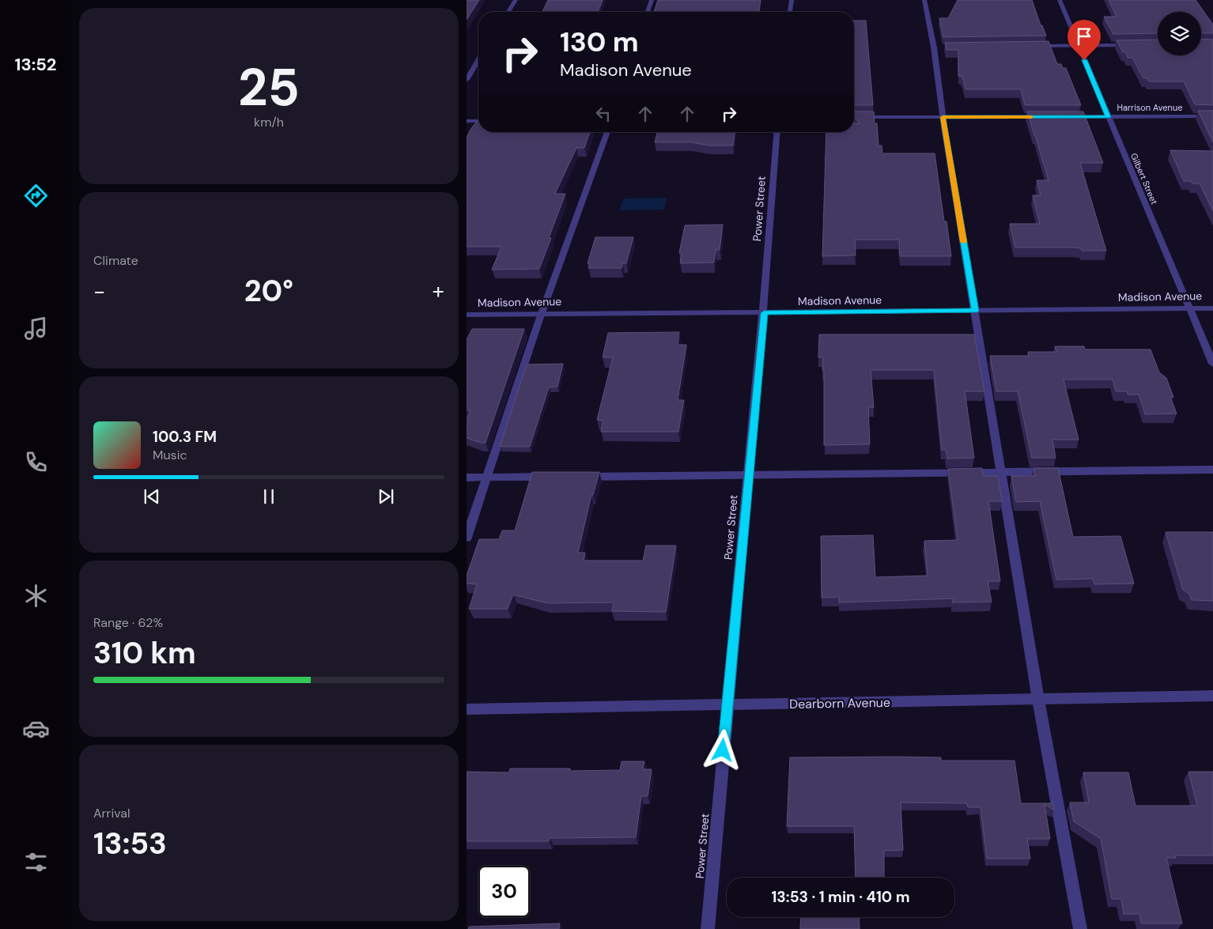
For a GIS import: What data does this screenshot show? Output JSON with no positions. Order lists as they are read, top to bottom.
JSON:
{
  "streets": {
    "street": [
      "Harrison Avenue",
      "Gilbert Street",
      "Power Street",
      "Madison Avenue",
      "Dearborn Avenue"
    ]
  },
  "crossings": [
    ["Harrison Avenue", "Gilbert Street"],
    ["Gilbert Street", "Madison Avenue"],
    ["Power Street", "Madison Avenue"],
    ["Power Street", "Dearborn Avenue"]
  ],
  "page": {
    "tabs": "13:52",
    "tile": [
      ["25", "km/h"],
      "Climate",
      ["Range · 62%", "310 km"],
      ["Arrival", "13:53"]
    ],
    "turn": ["130 m", "Madison Avenue"],
    "heat": ["−", "20°", "+"],
    "song": ["100.3 FM", "Music"],
    "limit": "30",
    "trip": "13:53 · 1 min · 410 m"
  }
}
